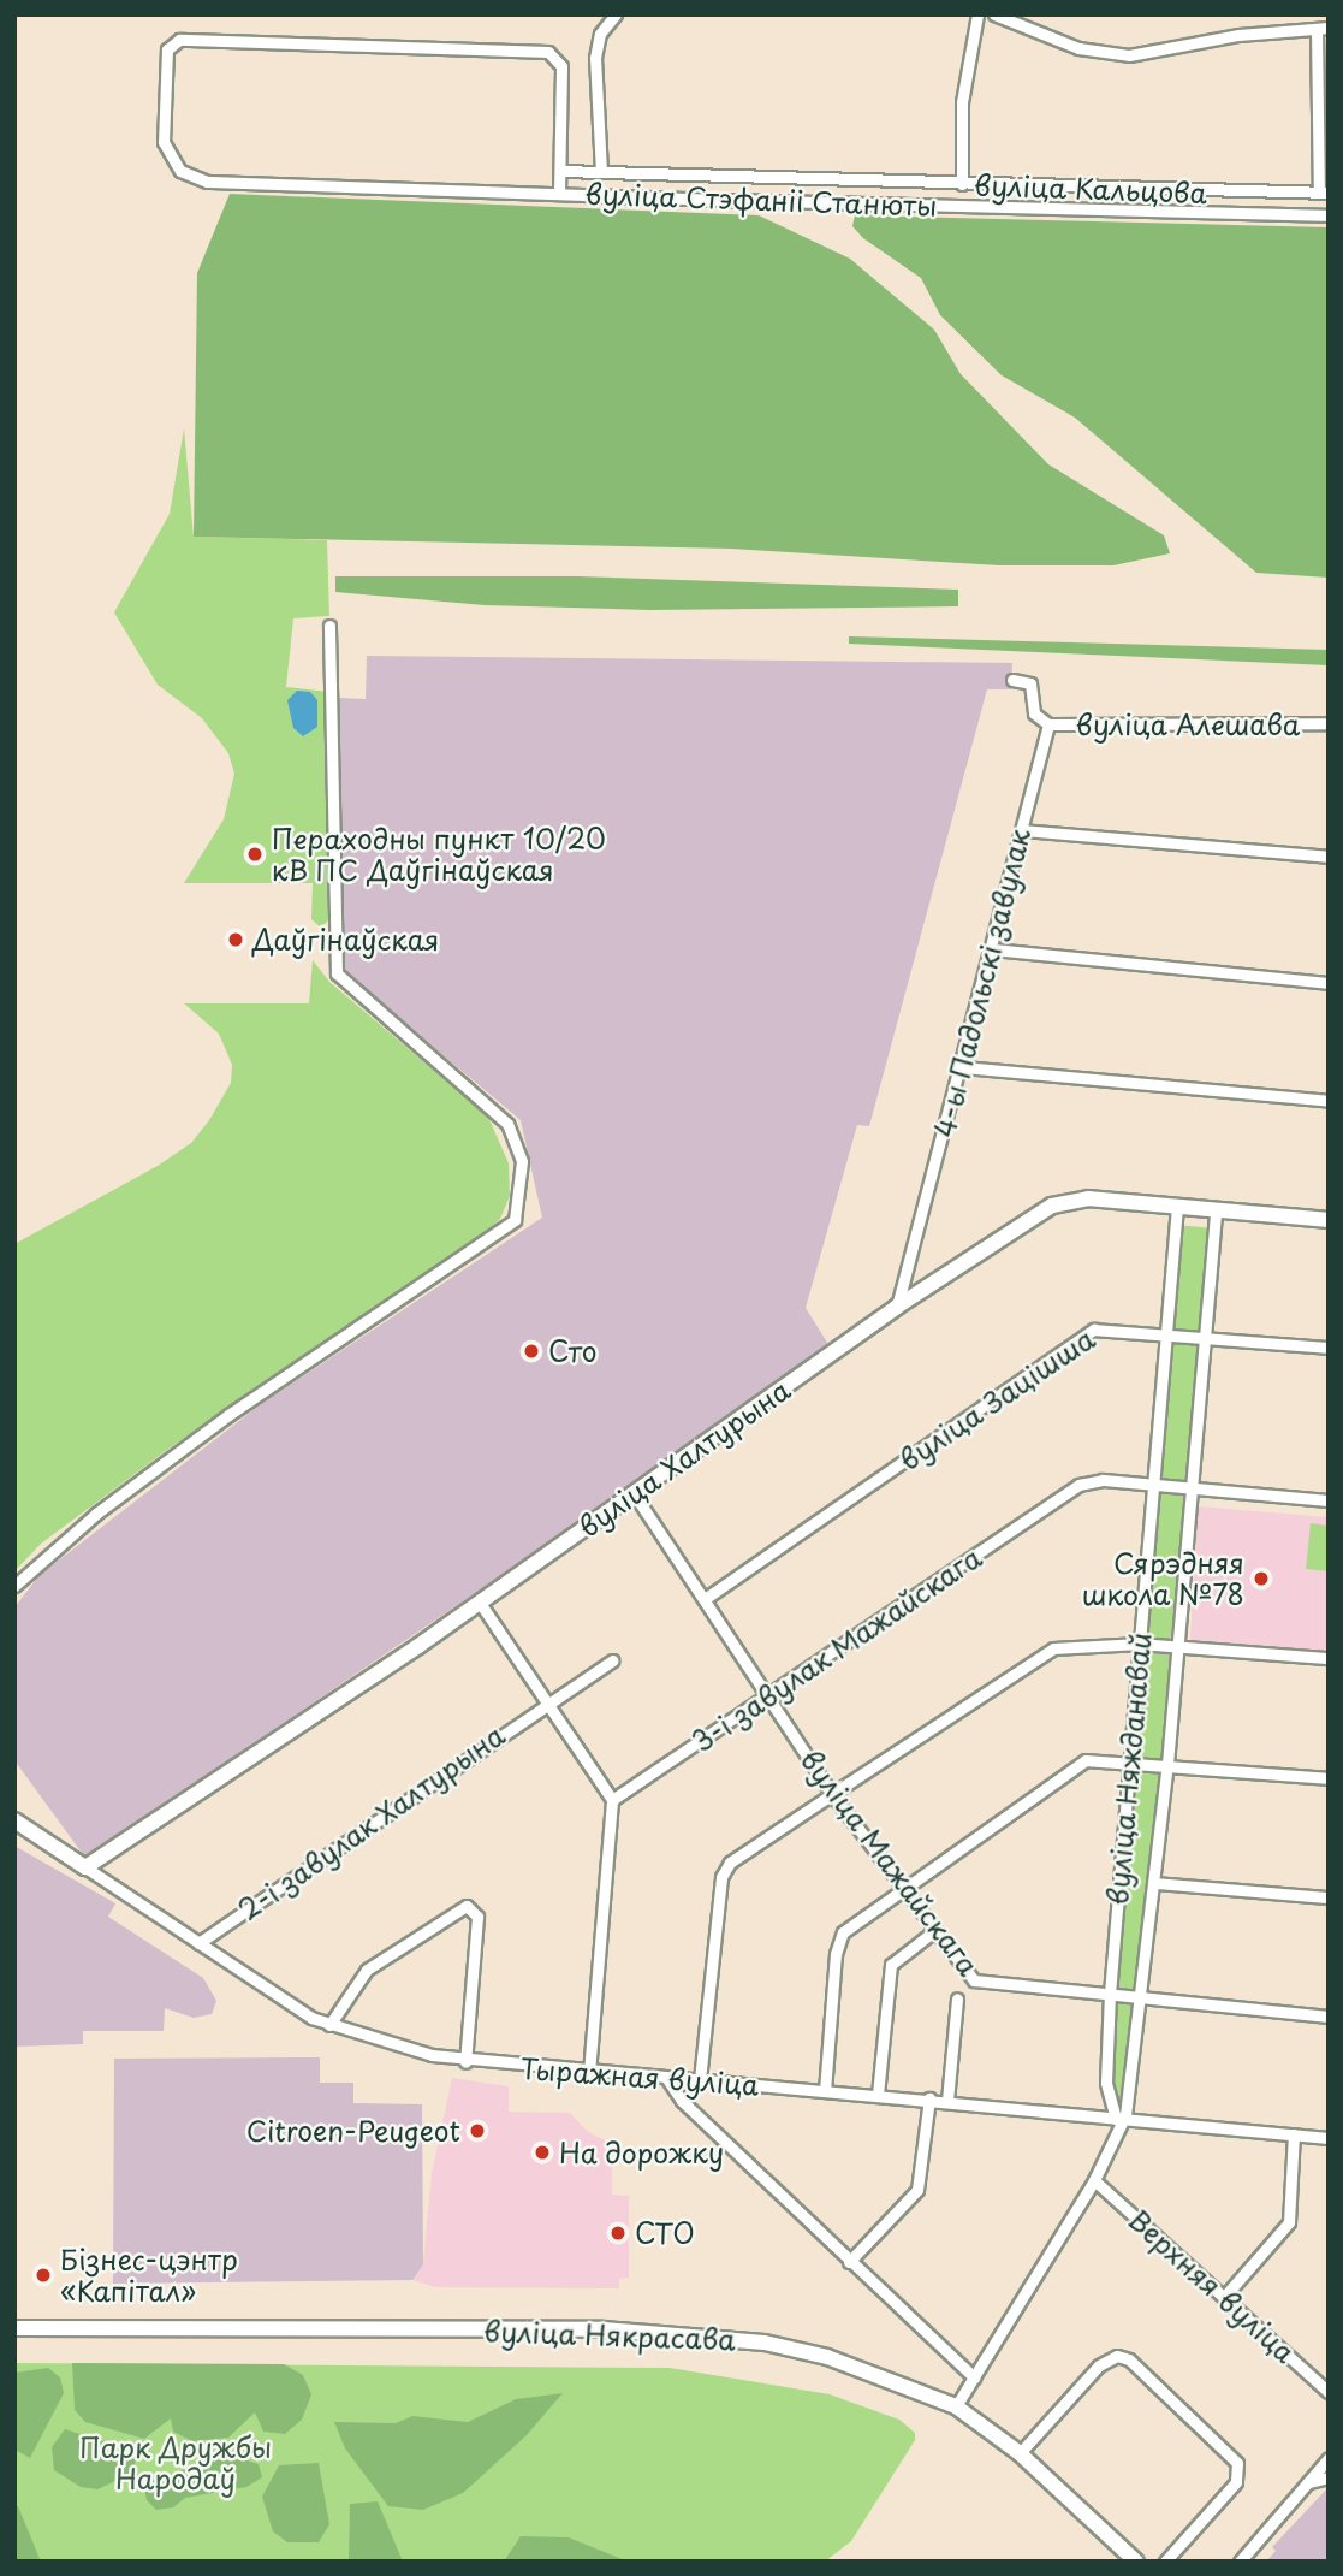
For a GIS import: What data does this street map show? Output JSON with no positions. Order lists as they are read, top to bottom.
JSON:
{
  "streets": {
    "street": [
      "вуліца Кальцова",
      "вуліца Стэфаніі Станюты",
      "вуліца Алешава",
      "4-ы Падольскі завулак",
      "вуліца Зацішша",
      "вуліца Халтурына",
      "3-і завулак Мажайскага",
      "вуліца Няжданавай",
      "2-і завулак Халтурына",
      "вуліца Мажайскага",
      "Тыражная вуліца",
      "Верхняя вуліца",
      "вуліца Някрасава"
    ]
  },
  "crossings": [
    ["вуліца Кальцова", "вуліца Стэфаніі Станюты"],
    ["вуліца Алешава", "4-ы Падольскі завулак"],
    ["4-ы Падольскі завулак", "вуліца Халтурына"],
    ["вуліца Зацішша", "вуліца Няжданавай"],
    ["вуліца Зацішша", "вуліца Мажайскага"],
    ["вуліца Халтурына", "вуліца Няжданавай"],
    ["вуліца Халтурына", "вуліца Мажайскага"],
    ["вуліца Халтурына", "Тыражная вуліца"],
    ["3-і завулак Мажайскага", "вуліца Няжданавай"],
    ["3-і завулак Мажайскага", "вуліца Мажайскага"],
    ["вуліца Няжданавай", "вуліца Мажайскага"],
    ["вуліца Няжданавай", "Тыражная вуліца"],
    ["вуліца Няжданавай", "Верхняя вуліца"],
    ["вуліца Няжданавай", "вуліца Някрасава"],
    ["2-і завулак Халтурына", "Тыражная вуліца"]
  ],
  "parks": ["Парк Дружбы Народаў"],
  "places": [
    "Пераходны пункт 10/20 кВ ПС Даўгінаўская",
    "Даўгінаўская",
    "Сто",
    "Сярэдняя школа №78",
    "Citroen-Peugeot",
    "На дорожку",
    "СТО",
    "Бізнес-цэнтр «Капітал»"
  ]
}
